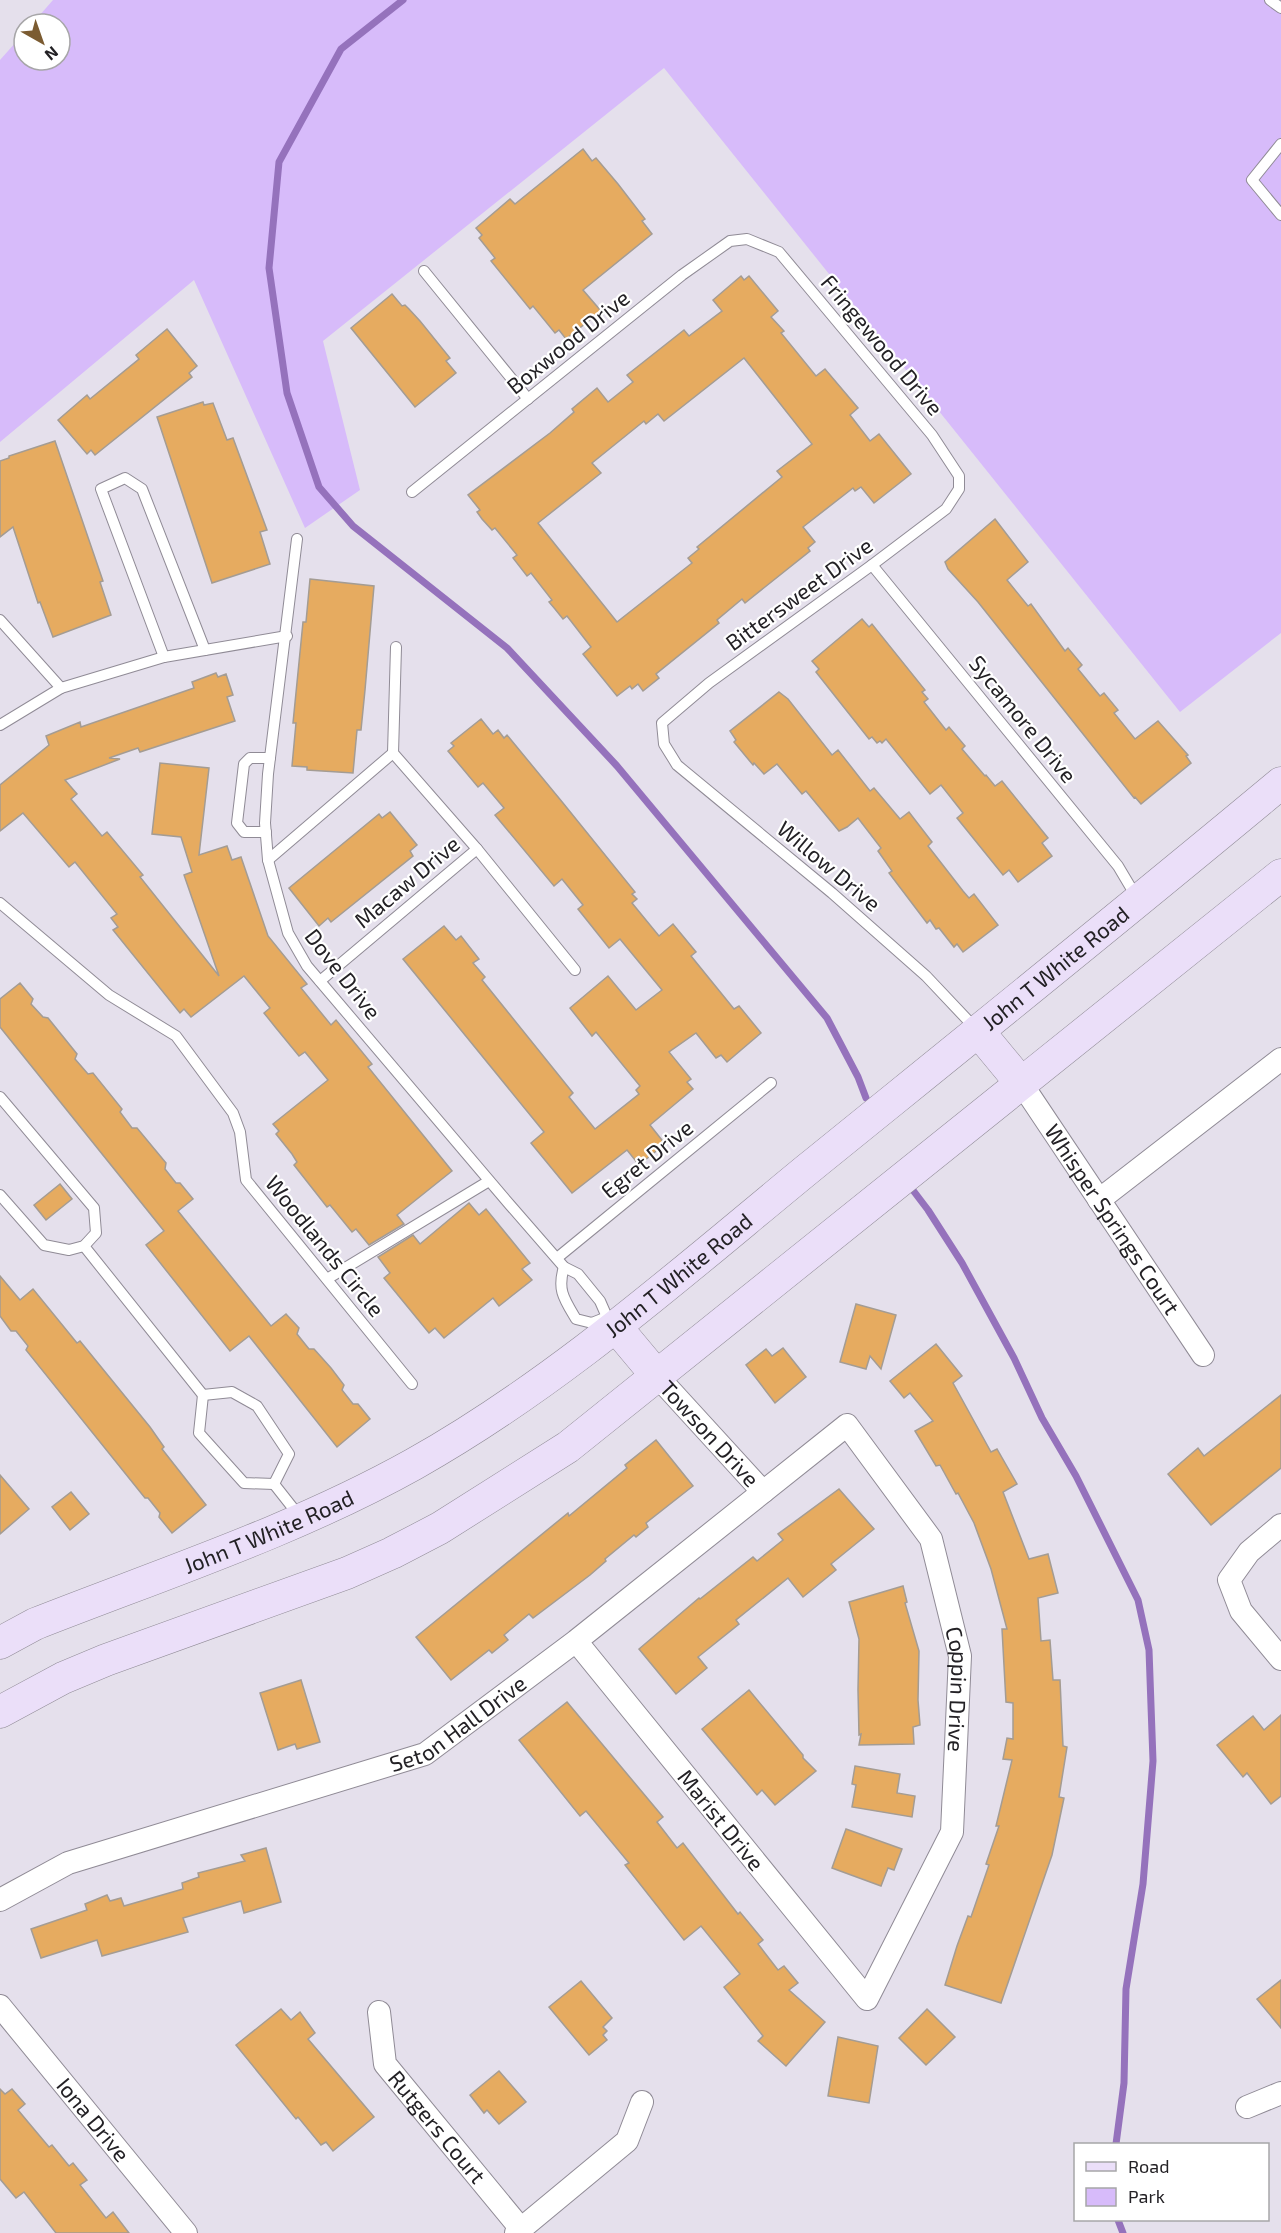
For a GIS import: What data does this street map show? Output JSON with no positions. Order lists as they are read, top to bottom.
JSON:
{
  "streets": {
    "main road": ["John T White Road"],
    "street": [
      "Whisper Springs Court",
      "Towson Drive",
      "Coppin Drive",
      "Seton Hall Drive",
      "Marist Drive",
      "Iona Drive",
      "Rutgers Court"
    ],
    "lane": [
      "Boxwood Drive",
      "Fringewood Drive",
      "Bittersweet Drive",
      "Sycamore Drive",
      "Willow Drive",
      "Macaw Drive",
      "Dove Drive",
      "Egret Drive",
      "Woodlands Circle"
    ]
  },
  "crossings": [
    ["Boxwood Drive", "Fringewood Drive"],
    ["Fringewood Drive", "Bittersweet Drive"],
    ["Bittersweet Drive", "Sycamore Drive"],
    ["Bittersweet Drive", "Willow Drive"],
    ["Sycamore Drive", "John T White Road"],
    ["Willow Drive", "John T White Road"],
    ["Macaw Drive", "Dove Drive"],
    ["Dove Drive", "Egret Drive"],
    ["Towson Drive", "Seton Hall Drive"],
    ["Coppin Drive", "Seton Hall Drive"],
    ["Coppin Drive", "Marist Drive"],
    ["Seton Hall Drive", "Marist Drive"]
  ],
  "legend": ["Road", "Park"],
  "north": "bottom right"
}
